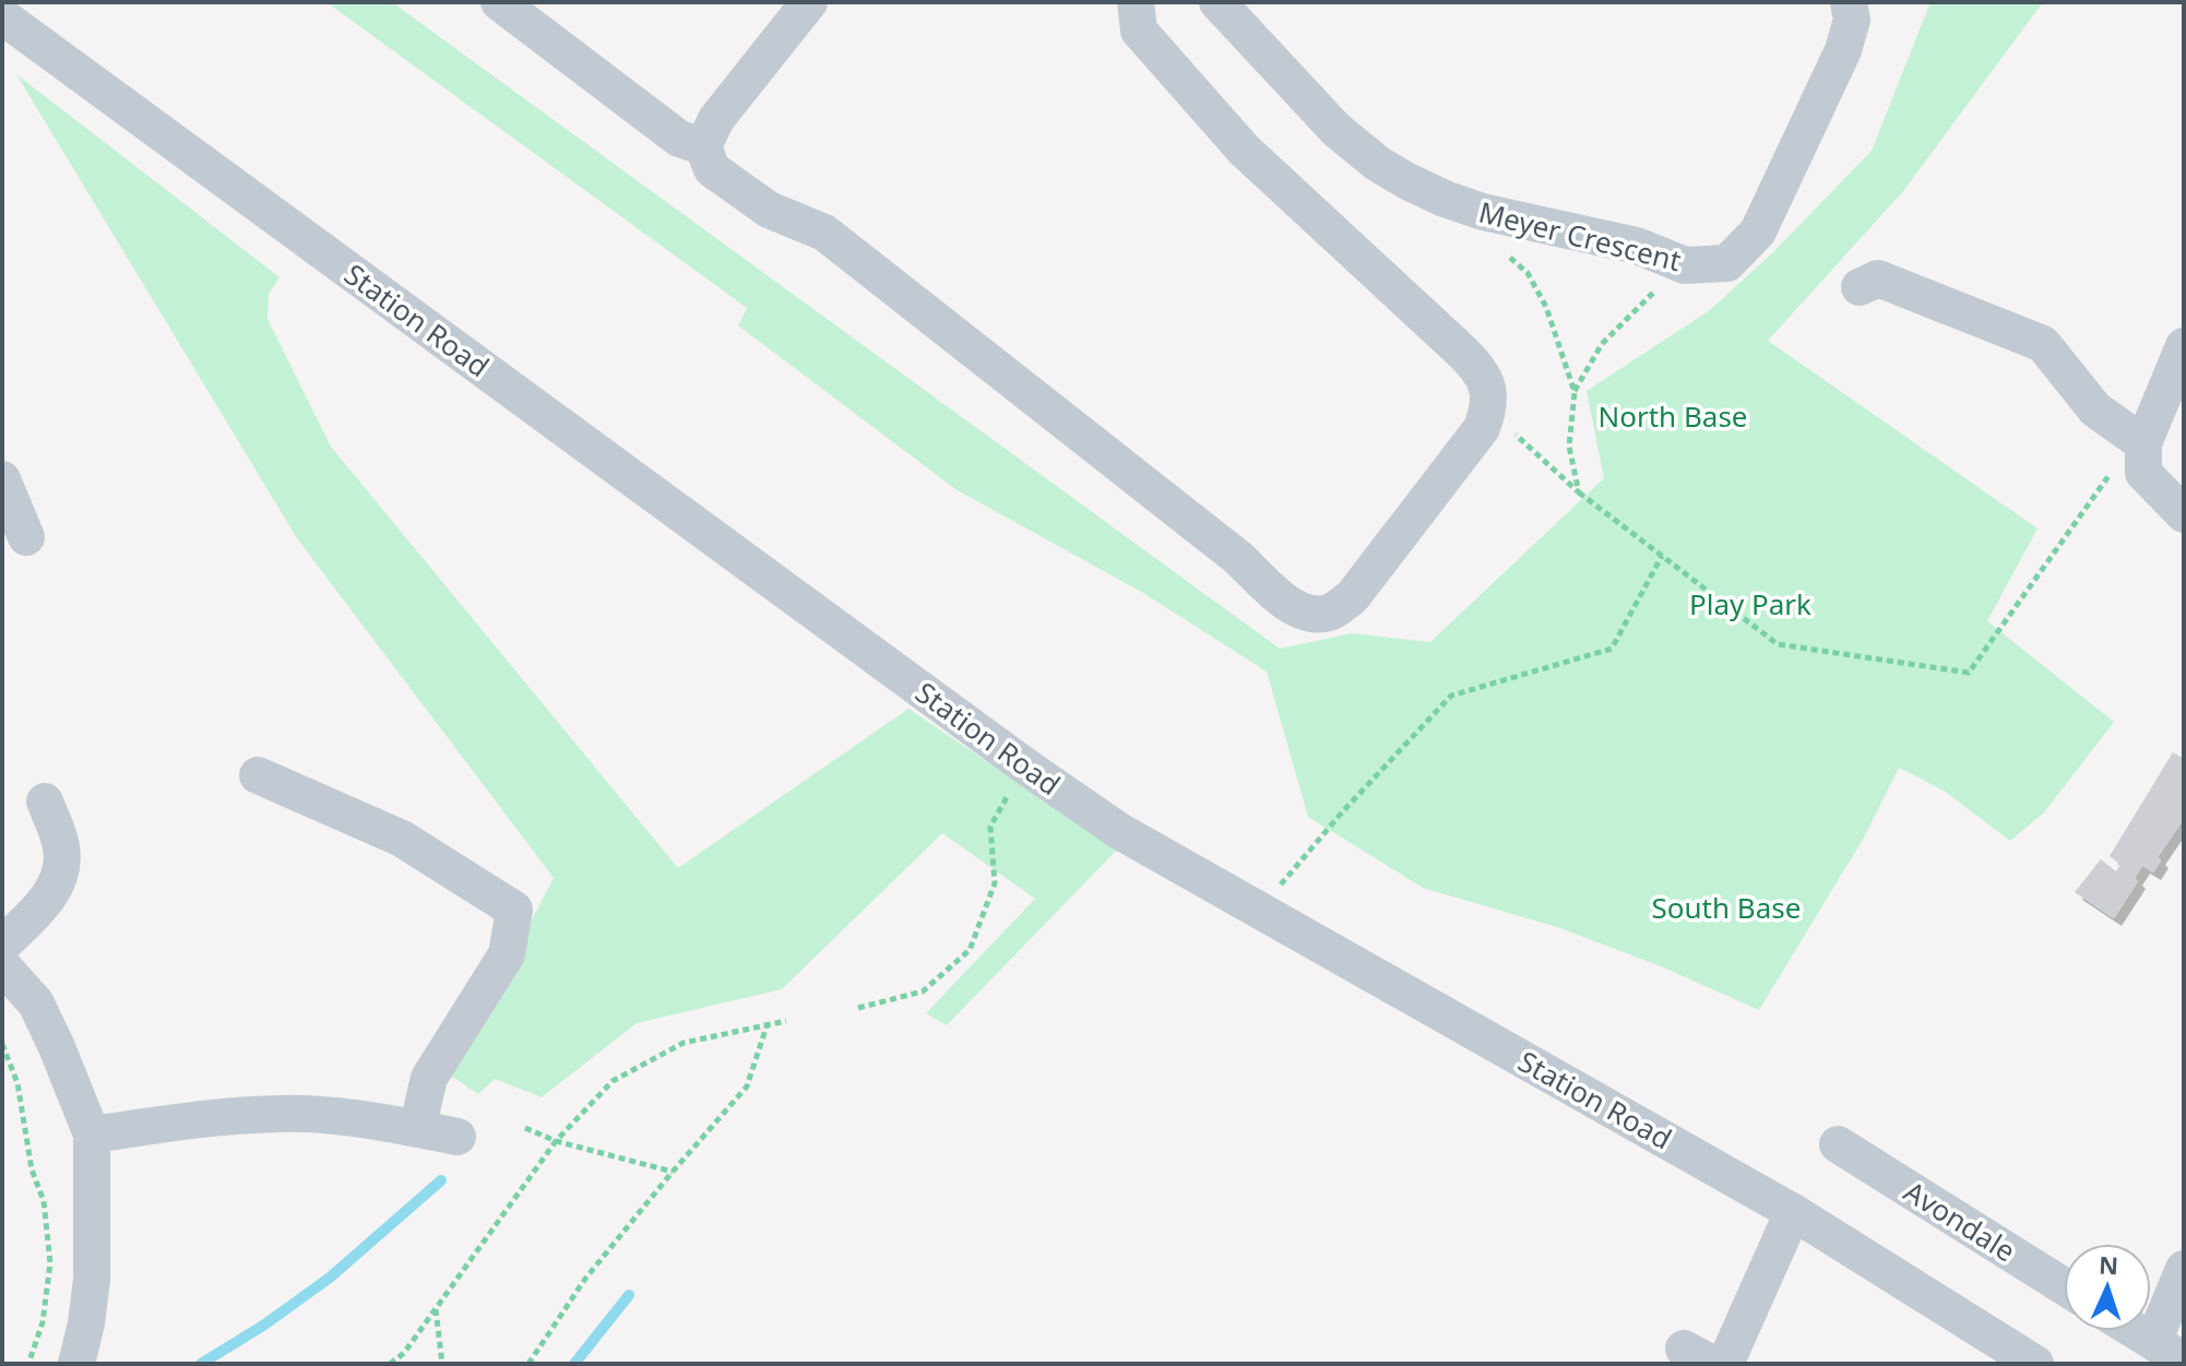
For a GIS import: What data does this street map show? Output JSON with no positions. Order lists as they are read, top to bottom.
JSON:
{
  "streets": {
    "street": ["Meyer Crescent", "Station Road", "Avondale"]
  },
  "parks": ["North Base", "Play Park", "South Base"],
  "north": "top"
}
